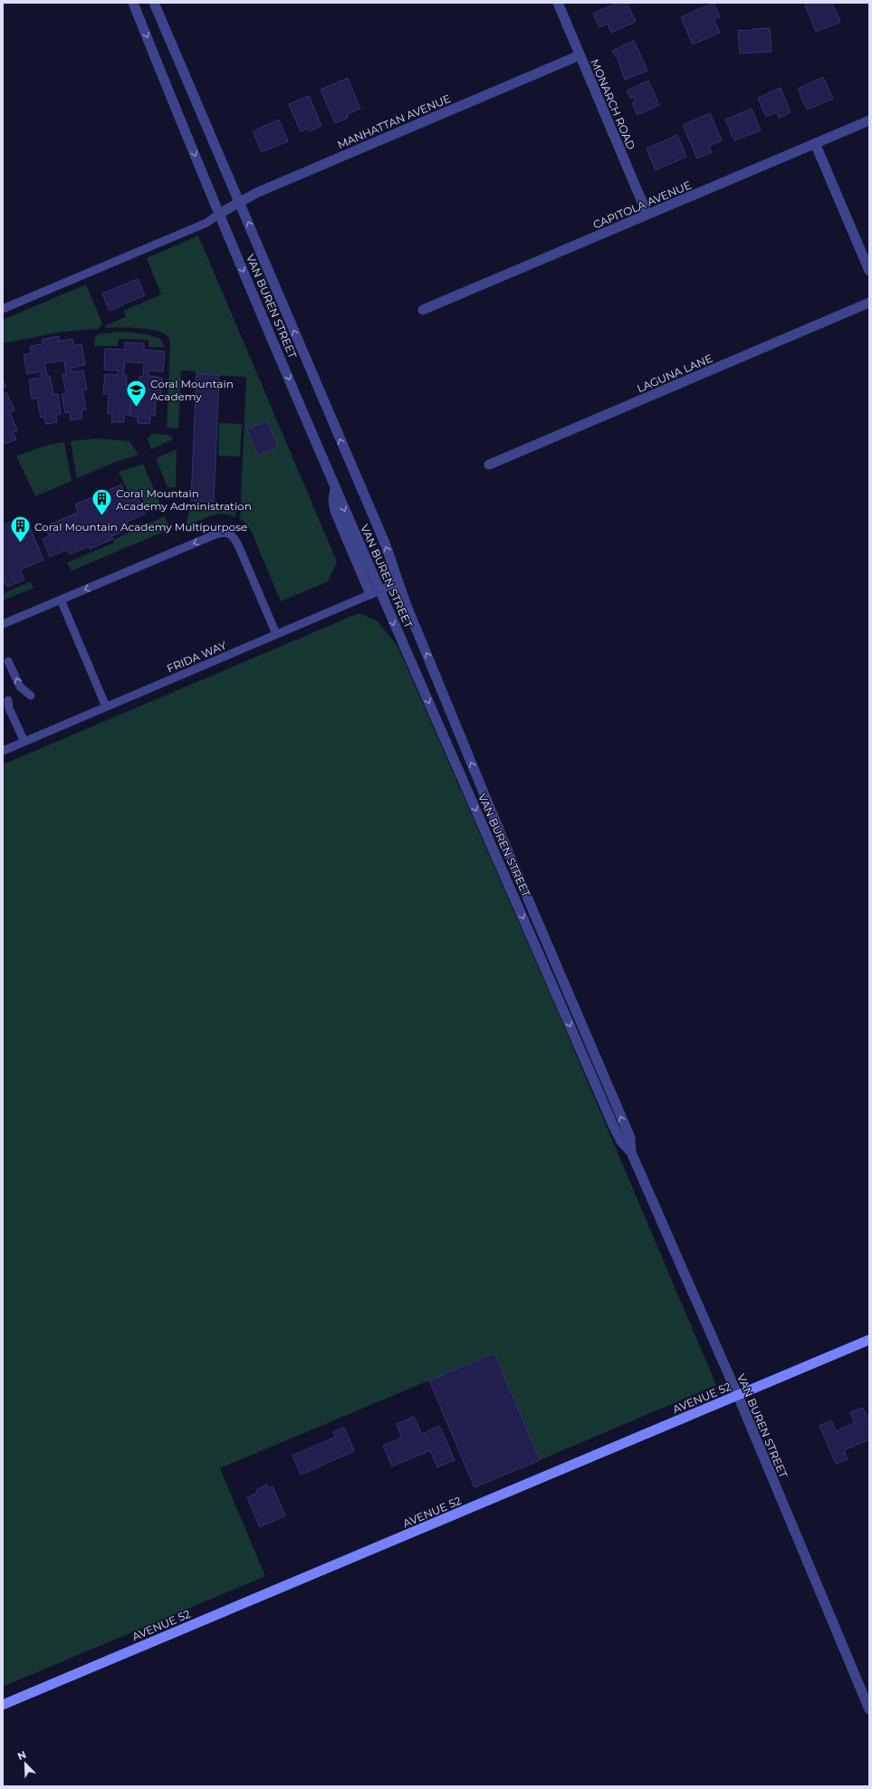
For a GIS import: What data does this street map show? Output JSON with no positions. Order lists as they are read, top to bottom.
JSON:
{
  "streets": {
    "main road": ["AVENUE 52"],
    "street": [
      "MONARCH ROAD",
      "MANHATTAN AVENUE",
      "CAPITOLA AVENUE",
      "VAN BUREN STREET",
      "LAGUNA LANE"
    ],
    "lane": ["FRIDA WAY"]
  },
  "crossings": [
    ["MONARCH ROAD", "MANHATTAN AVENUE"],
    ["MONARCH ROAD", "CAPITOLA AVENUE"],
    ["MANHATTAN AVENUE", "VAN BUREN STREET"],
    ["VAN BUREN STREET", "FRIDA WAY"],
    ["VAN BUREN STREET", "AVENUE 52"]
  ],
  "places": {
    "school or university": ["Coral Mountain Academy"],
    "building": ["Coral Mountain Academy Administration", "Coral Mountain Academy Multipurpose"]
  },
  "north": "top left"
}
